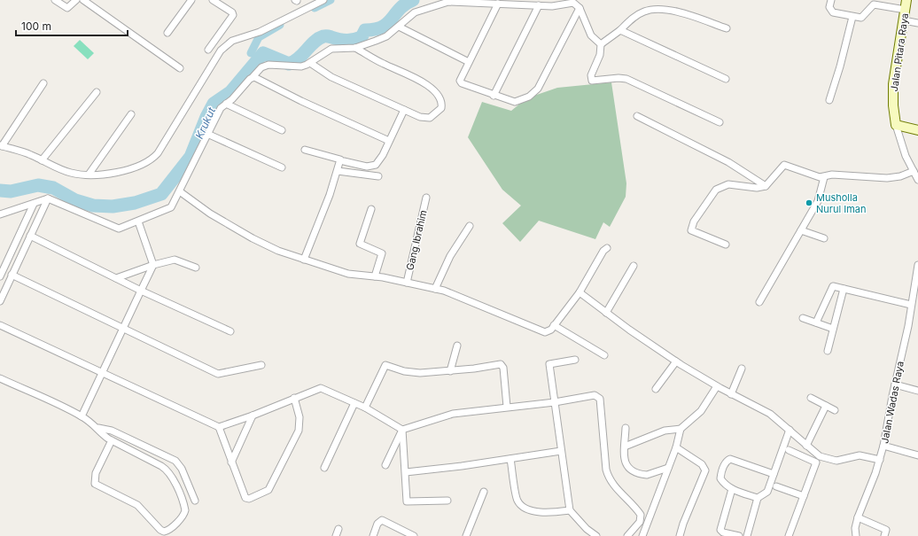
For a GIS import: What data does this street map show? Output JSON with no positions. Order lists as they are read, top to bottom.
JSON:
{
  "streets": {
    "main road": ["Jalan Pitara Raya"],
    "street": ["Gang Ibrahim", "Jalan Wadas Raya"]
  },
  "water": ["Krukut"],
  "places": ["Musholla Nurul Iman"],
  "scale_bar": "100 m"
}
